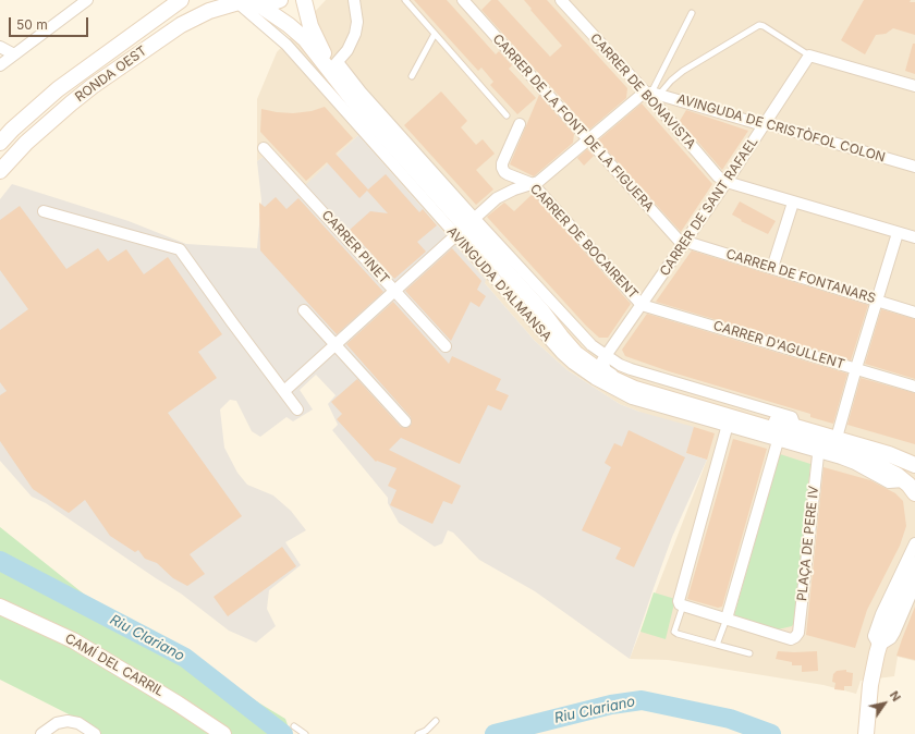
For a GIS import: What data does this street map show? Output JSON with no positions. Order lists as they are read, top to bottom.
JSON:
{
  "streets": {
    "street": [
      "RONDA OEST",
      "CARRER DE BONAVISTA",
      "CARRER DE LA FONT DE LA FIGUERA",
      "AVINGUDA DE CRISTÒFOL COLON",
      "CARRER DE SANT RAFAEL",
      "CARRER DE BOCAIRENT",
      "CARRER PINET",
      "CARRER DE FONTANARS",
      "AVINGUDA D'ALMANSA",
      "CARRER D'AGULLENT",
      "PLAÇA DE PERE IV",
      "CAMÍ DEL CARRIL"
    ]
  },
  "crossings": [
    ["RONDA OEST", "AVINGUDA D'ALMANSA"],
    ["CARRER DE BONAVISTA", "AVINGUDA DE CRISTÒFOL COLON"],
    ["CARRER DE BONAVISTA", "CARRER DE SANT RAFAEL"],
    ["CARRER DE LA FONT DE LA FIGUERA", "CARRER DE SANT RAFAEL"],
    ["CARRER DE LA FONT DE LA FIGUERA", "CARRER DE FONTANARS"],
    ["AVINGUDA DE CRISTÒFOL COLON", "CARRER DE SANT RAFAEL"],
    ["CARRER DE SANT RAFAEL", "CARRER DE BOCAIRENT"],
    ["CARRER DE SANT RAFAEL", "CARRER DE FONTANARS"],
    ["CARRER DE SANT RAFAEL", "AVINGUDA D'ALMANSA"],
    ["CARRER DE SANT RAFAEL", "CARRER D'AGULLENT"],
    ["CARRER DE BOCAIRENT", "CARRER D'AGULLENT"],
    ["AVINGUDA D'ALMANSA", "PLAÇA DE PERE IV"]
  ],
  "water": ["Riu Clariano"],
  "scale_bar": "50 m",
  "north": "top right"
}
